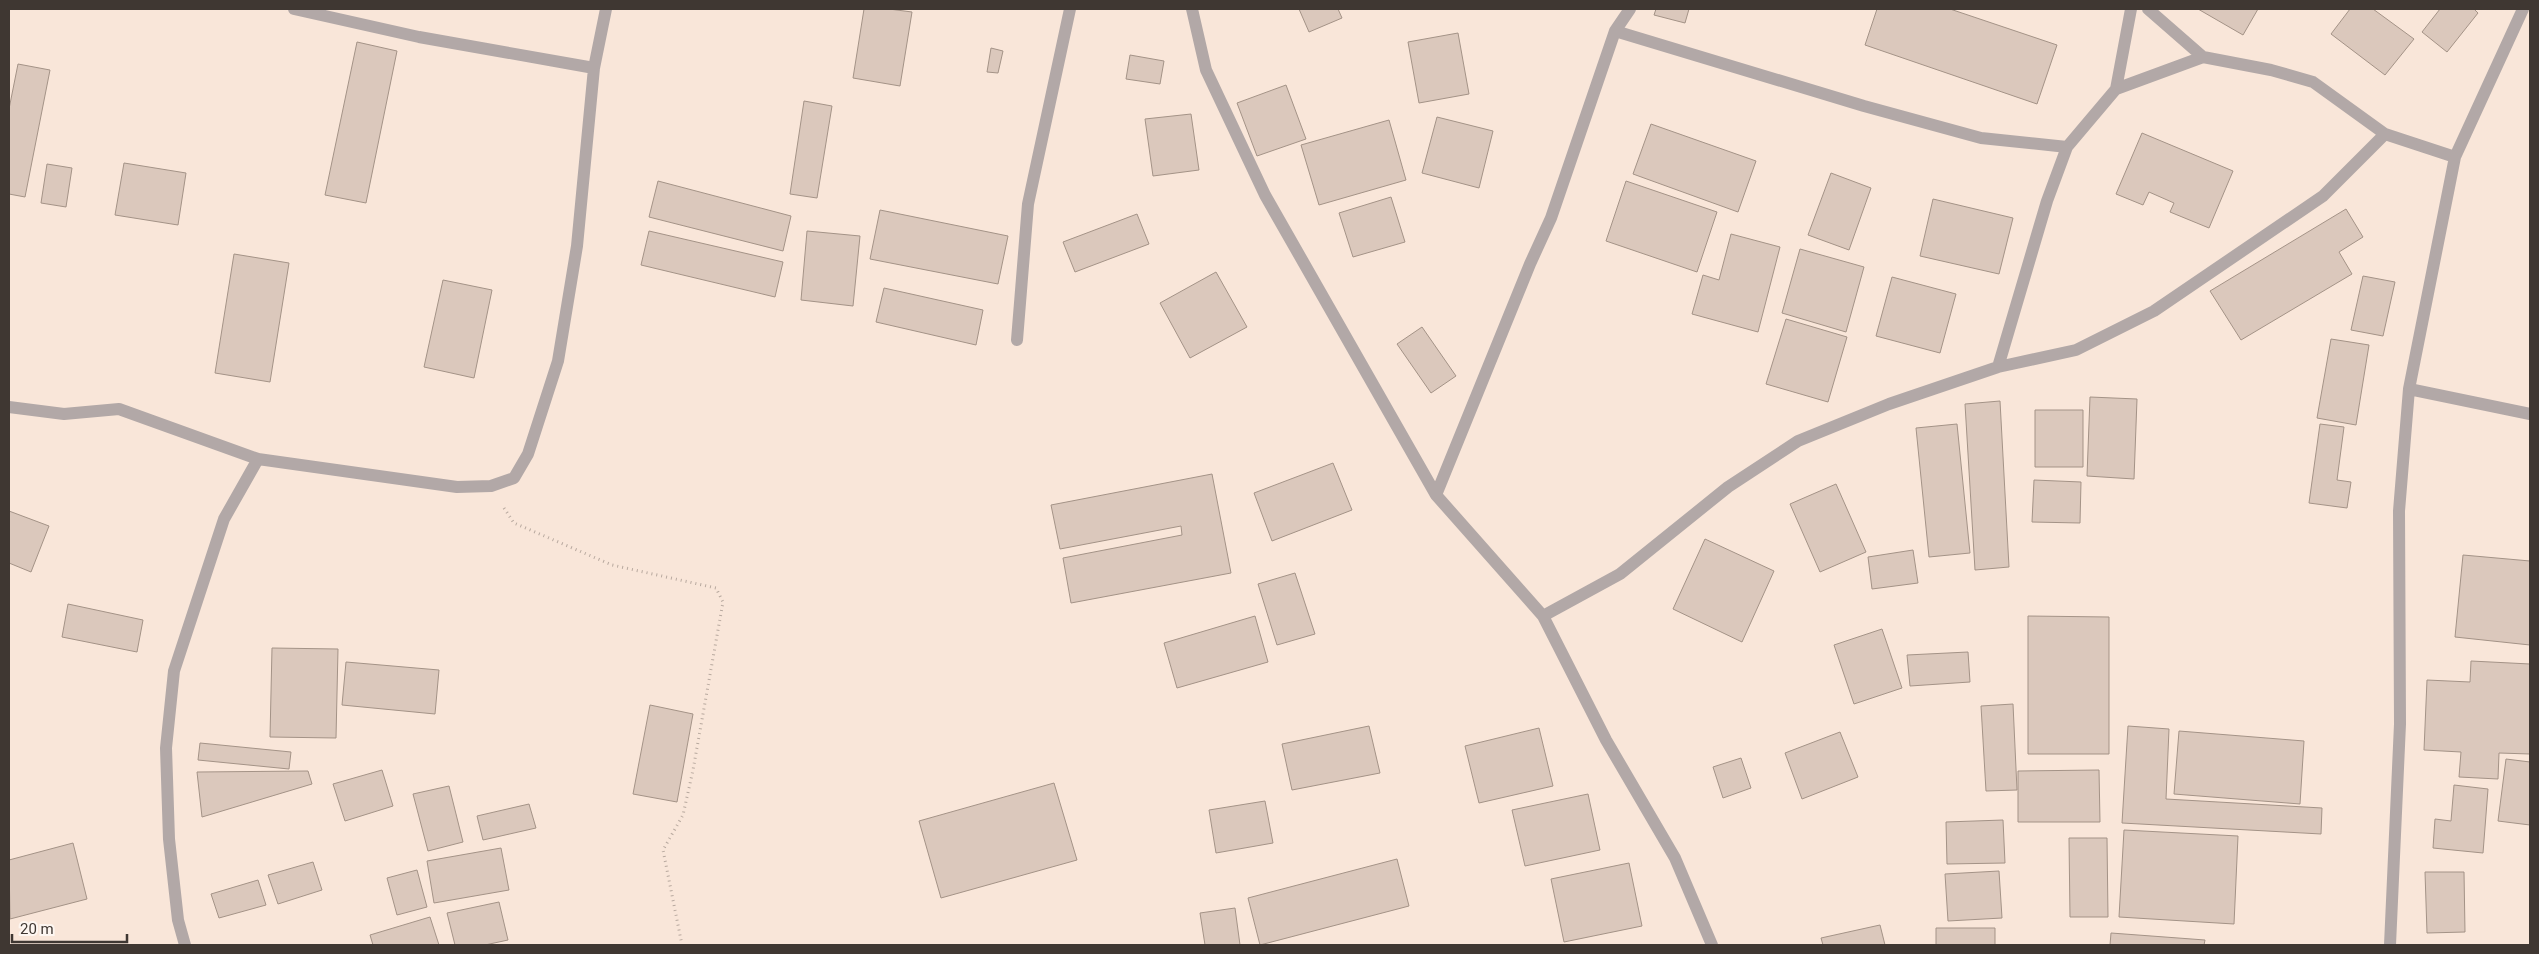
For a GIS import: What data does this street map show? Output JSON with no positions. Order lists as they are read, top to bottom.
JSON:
{
  "scale_bar": "20 m"
}
